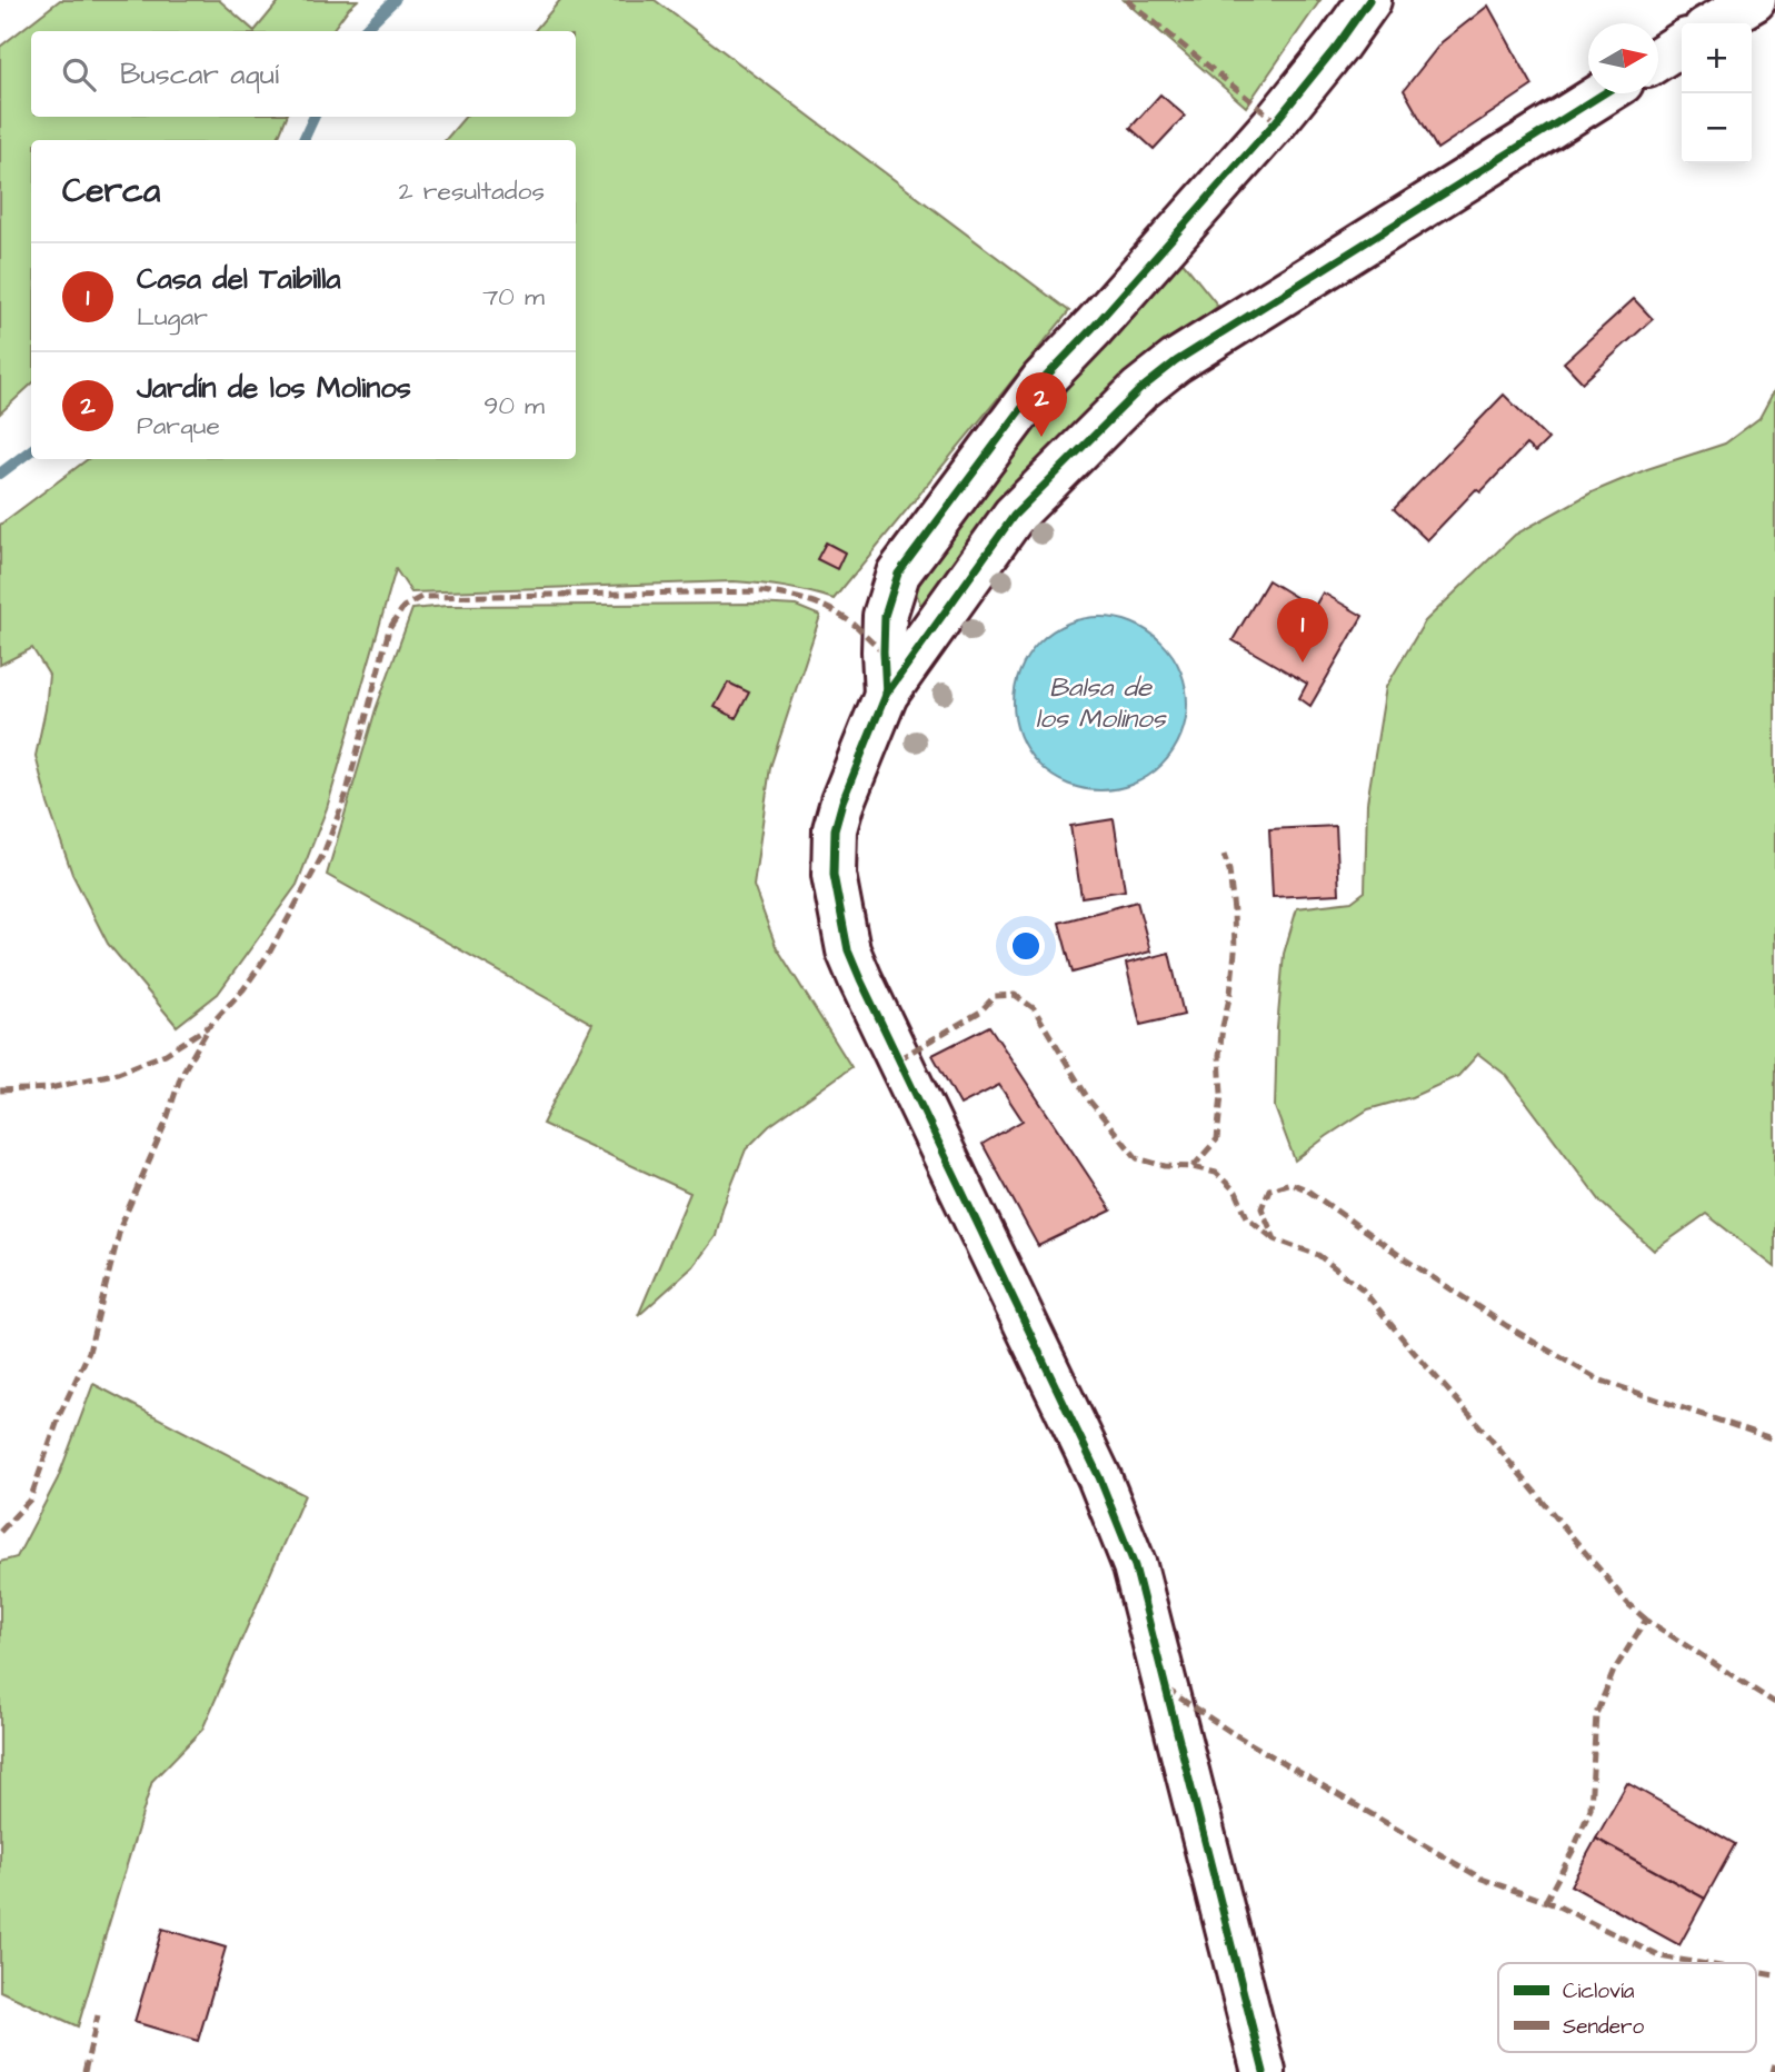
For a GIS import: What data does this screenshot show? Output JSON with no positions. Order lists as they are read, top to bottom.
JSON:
{
  "water": ["Balsa de los Molinos"],
  "legend": ["Ciclovía", "Sendero"],
  "north": "right",
  "page": {
    "map_buttons": ["+", "−"],
    "search": "Buscar aquí",
    "heading": ["Cerca", "2 resultados"],
    "list": [
      {
        "mark": "1",
        "name": "Casa del Taibilla",
        "note": "Lugar",
        "value": "70 m"
      },
      {
        "mark": "2",
        "name": "Jardín de los Molinos",
        "note": "Parque",
        "value": "90 m"
      }
    ],
    "pins": ["2", "1"]
  }
}
